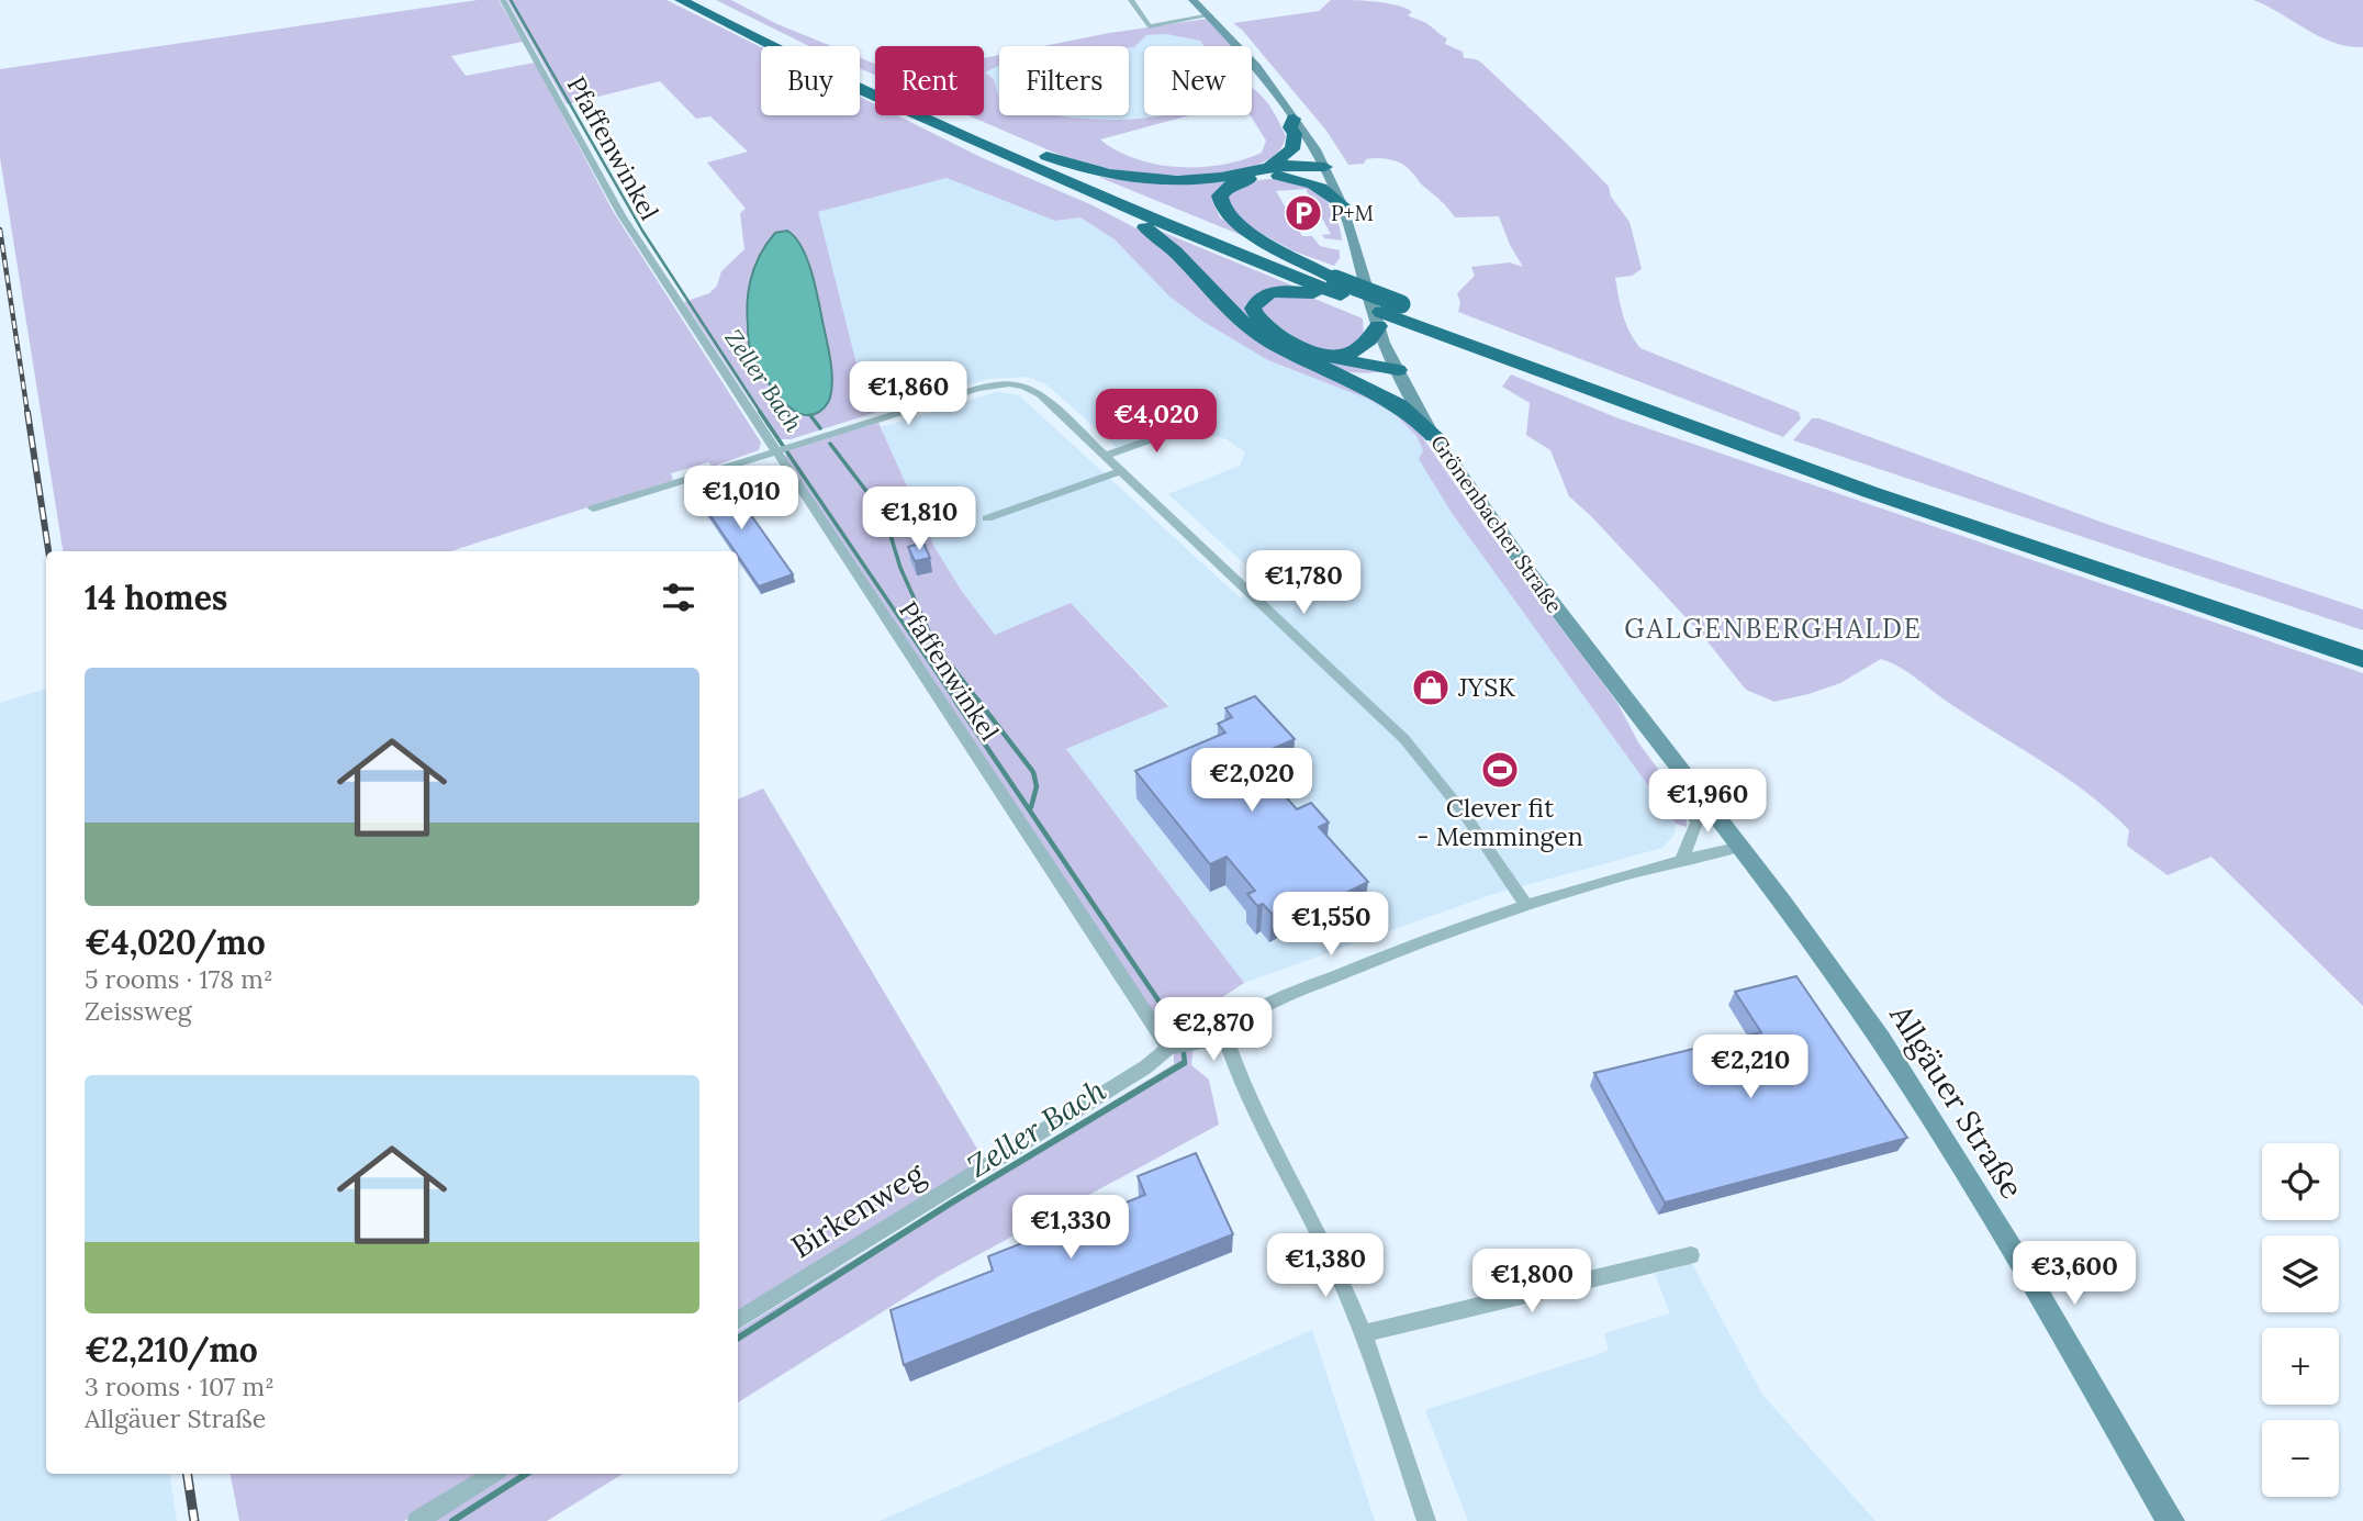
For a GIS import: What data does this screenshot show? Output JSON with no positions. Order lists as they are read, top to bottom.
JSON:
{
  "streets": {
    "main road": ["Grönenbacher Straße", "Allgäuer Straße"],
    "street": ["Pfaffenwinkel", "Birkenweg"]
  },
  "crossings": [
    ["Pfaffenwinkel", "Birkenweg"],
    ["Grönenbacher Straße", "Allgäuer Straße"]
  ],
  "districts": ["GALGENBERGHALDE"],
  "water": ["Zeller Bach"],
  "places": {
    "parking": ["P+M"],
    "shop": ["JYSK"],
    "sports": ["Clever fit - Memmingen"]
  },
  "page": {
    "chip": [
      "Buy",
      "Rent",
      "Filters",
      "New"
    ],
    "price": [
      "€1,860",
      "€4,020",
      "€1,010",
      "€1,810",
      "€1,780",
      "€2,020",
      "€1,960",
      "€1,550",
      "€2,870",
      "€2,210",
      "€1,330",
      "€1,380",
      "€3,600",
      "€1,800"
    ],
    "heading": "14 homes",
    "list": [
      {
        "name": "€4,020/mo",
        "note": "5 rooms · 178 m² · Zeissweg"
      },
      {
        "name": "€2,210/mo",
        "note": "3 rooms · 107 m² · Allgäuer Straße"
      }
    ],
    "map_buttons": ["+", "−"]
  }
}
